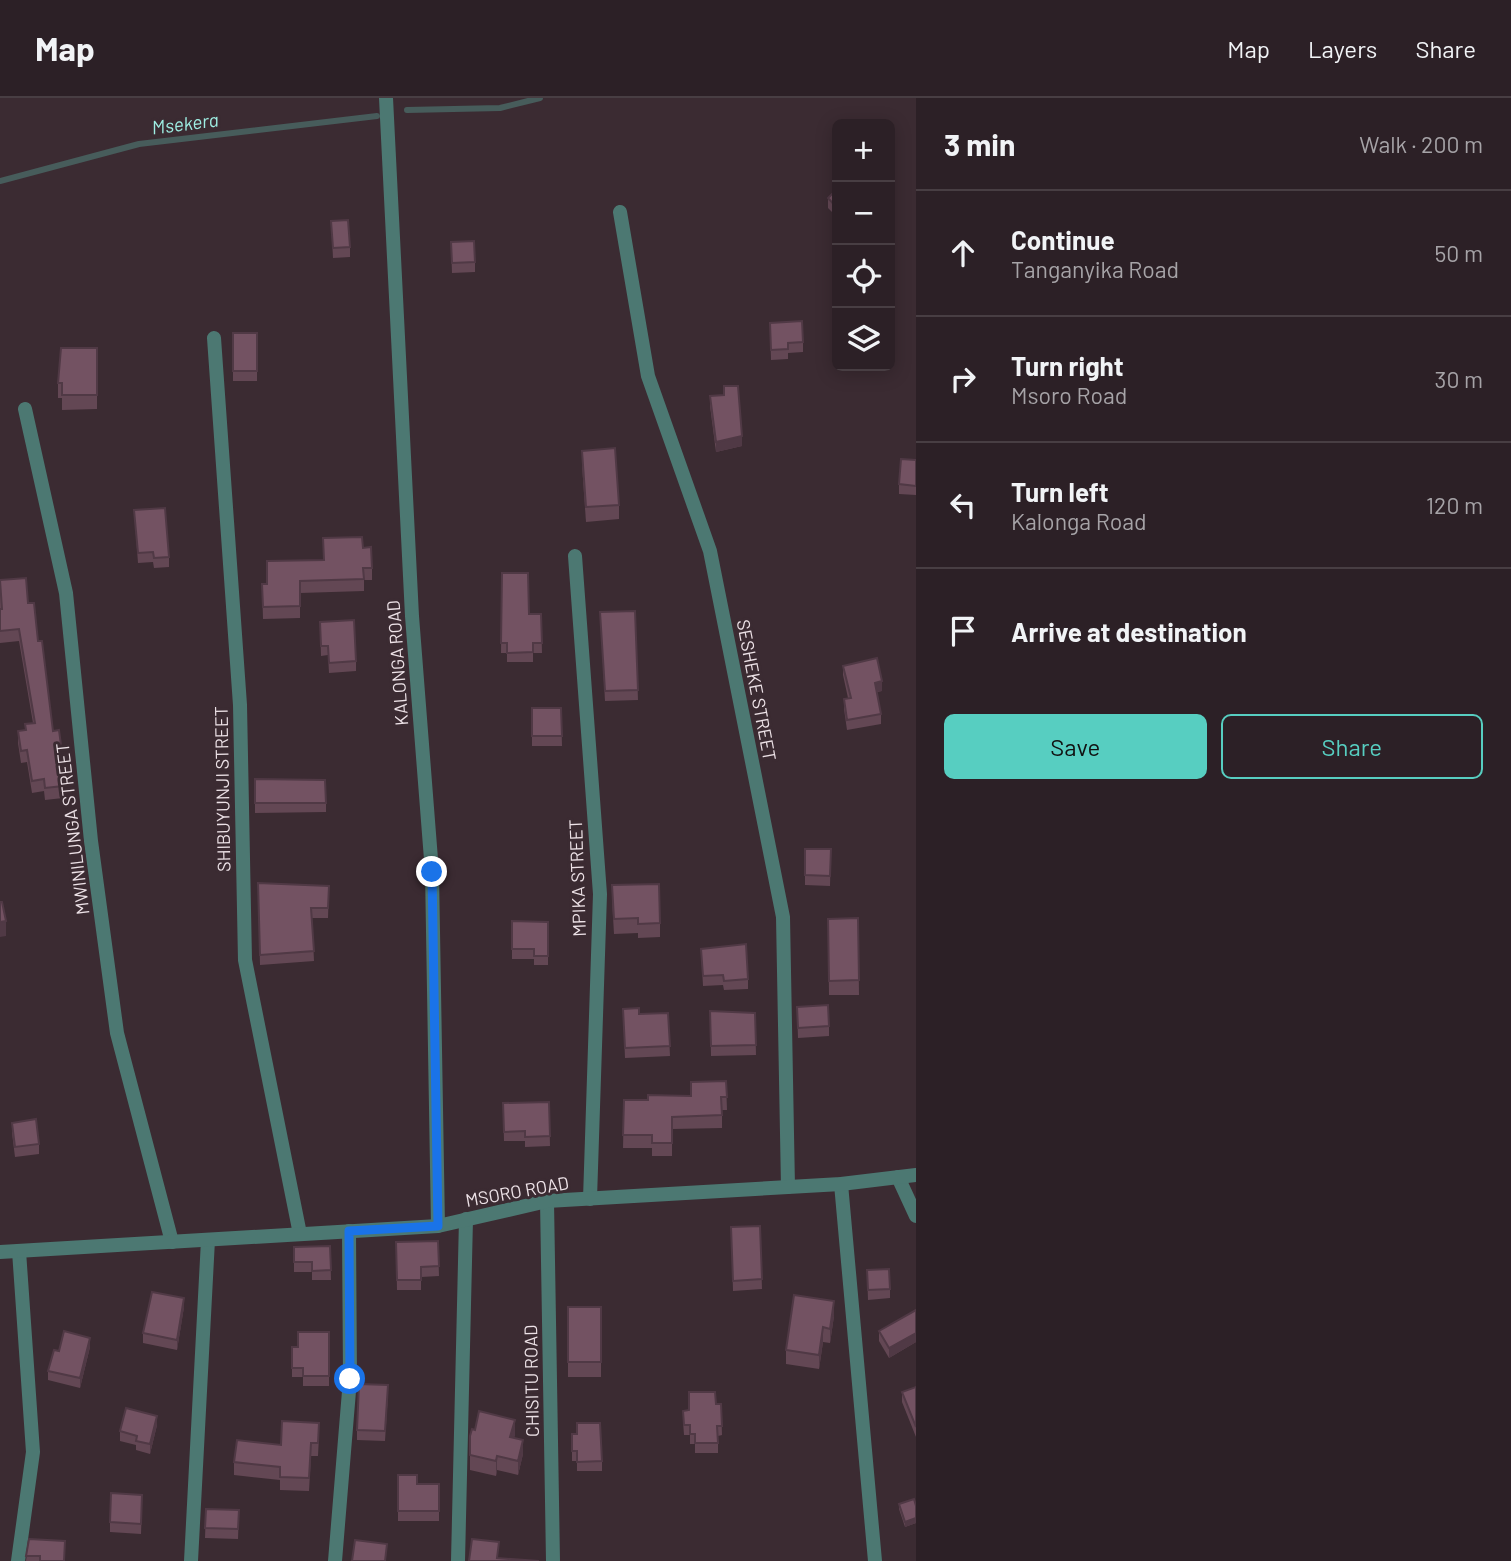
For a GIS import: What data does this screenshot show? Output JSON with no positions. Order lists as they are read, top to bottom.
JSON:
{
  "streets": {
    "street": [
      "KALONGA ROAD",
      "SESHEKE STREET",
      "SHIBUYUNJI STREET",
      "MWINILUNGA STREET",
      "MPIKA STREET",
      "MSORO ROAD",
      "CHISITU ROAD"
    ]
  },
  "crossings": [
    ["KALONGA ROAD", "MSORO ROAD"],
    ["SESHEKE STREET", "MSORO ROAD"],
    ["SHIBUYUNJI STREET", "MSORO ROAD"],
    ["MWINILUNGA STREET", "MSORO ROAD"],
    ["MPIKA STREET", "MSORO ROAD"],
    ["MSORO ROAD", "CHISITU ROAD"]
  ],
  "water": ["Msekera"],
  "page": {
    "header": "Map",
    "nav": ["Map", "Layers", "Share"],
    "heading": ["3 min", "Walk · 200 m"],
    "map_buttons": ["+", "−"],
    "list": [
      ["Continue", "Tanganyika Road", "50 m"],
      ["Turn right", "Msoro Road", "30 m"],
      ["Turn left", "Kalonga Road", "120 m"],
      "Arrive at destination"
    ],
    "buttons": ["Save", "Share"]
  }
}
